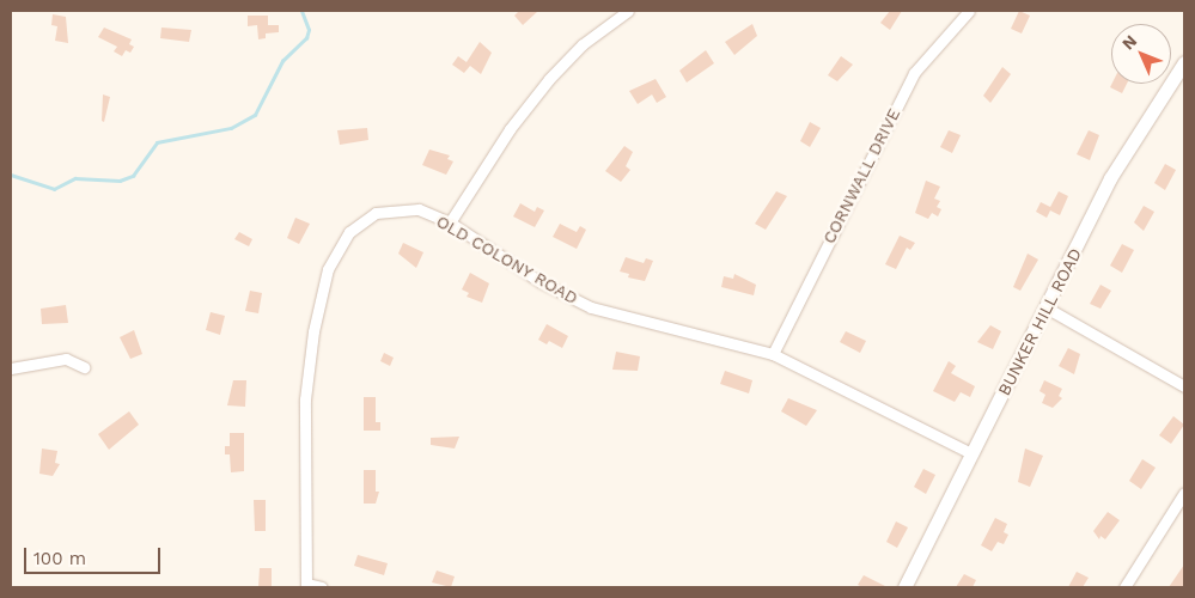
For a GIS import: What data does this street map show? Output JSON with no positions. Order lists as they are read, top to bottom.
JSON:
{
  "streets": {
    "street": ["CORNWALL DRIVE", "OLD COLONY ROAD", "BUNKER HILL ROAD"]
  },
  "crossings": [
    ["CORNWALL DRIVE", "OLD COLONY ROAD"],
    ["OLD COLONY ROAD", "BUNKER HILL ROAD"]
  ],
  "scale_bar": "100 m",
  "north": "top left"
}
